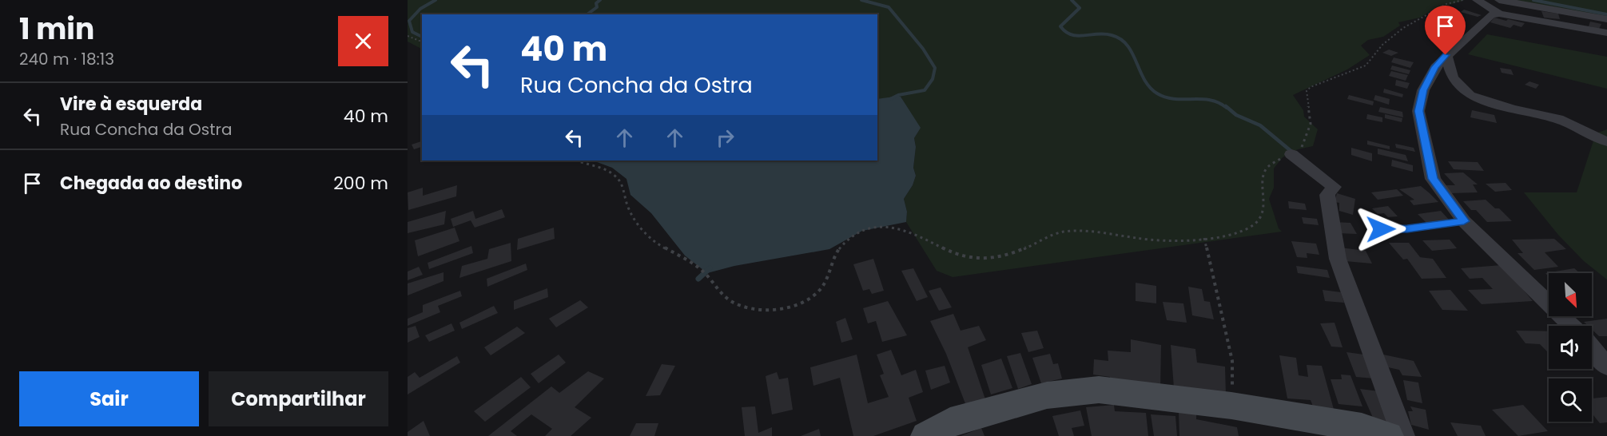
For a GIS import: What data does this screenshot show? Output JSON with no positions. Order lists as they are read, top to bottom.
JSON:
{
  "north": "bottom right",
  "page": {
    "heading": ["1 min", "240 m · 18:13"],
    "turn": ["40 m", "Rua Concha da Ostra"],
    "list": [
      {
        "name": "Vire à esquerda",
        "note": "Rua Concha da Ostra",
        "value": "40 m"
      },
      {
        "name": "Chegada ao destino",
        "value": "200 m"
      }
    ],
    "buttons": ["Sair", "Compartilhar"]
  }
}
